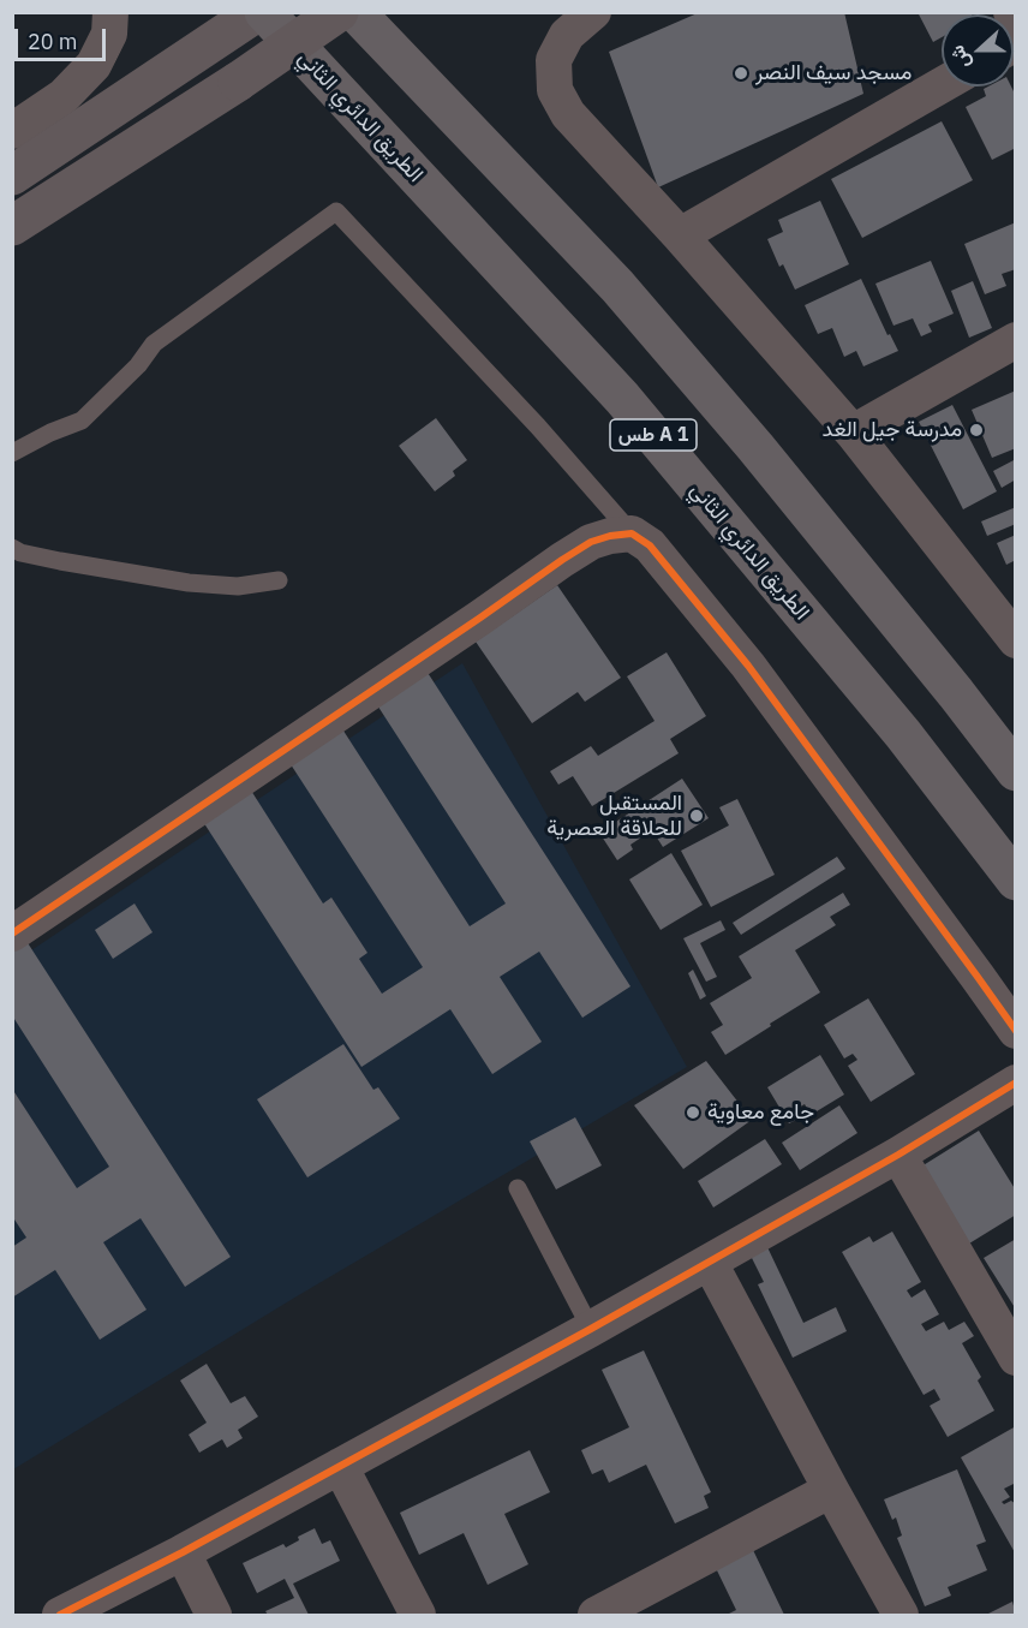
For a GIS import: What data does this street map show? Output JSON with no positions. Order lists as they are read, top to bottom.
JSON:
{
  "streets": {
    "highway": ["الطريق الدائري الثاني", "طس A 1"]
  },
  "places": [
    "مسجد سيف النصر",
    "مدرسة جيل الغد",
    "المستقبل للحلاقة العصرية",
    "جامع معاوية"
  ],
  "scale_bar": "20 m",
  "north": "left"
}
